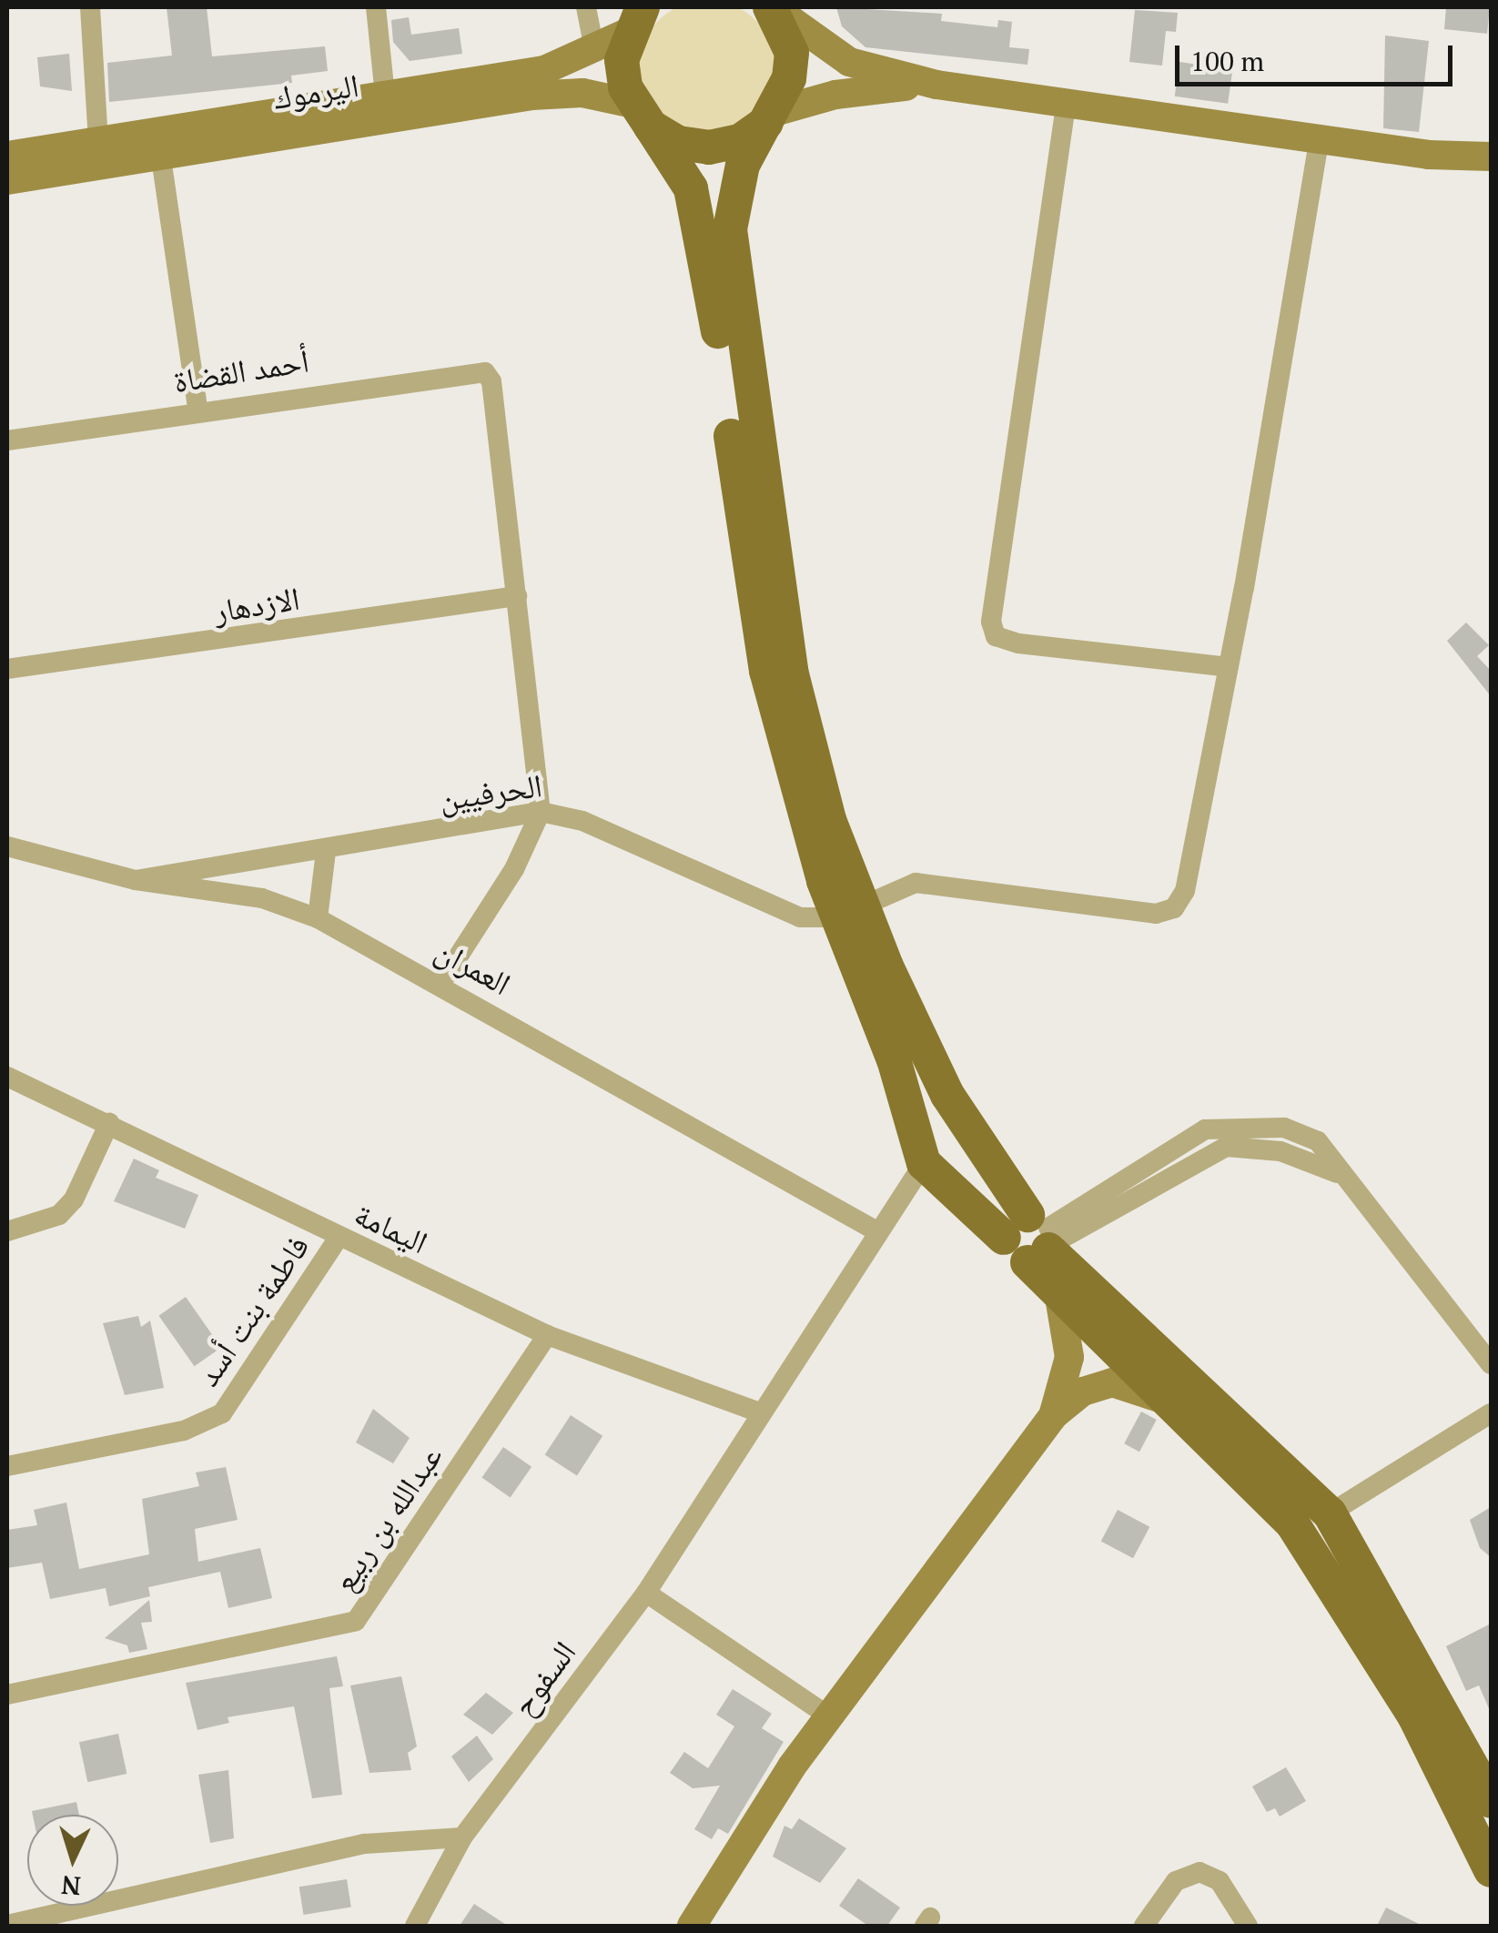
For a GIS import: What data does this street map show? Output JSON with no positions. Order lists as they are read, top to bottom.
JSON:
{
  "streets": {
    "street": [
      "اليرموك",
      "أحمد القضاة",
      "الازدهار",
      "الحرفيين",
      "العمران",
      "اليمامة",
      "فاطمة بنت أسد",
      "عبدالله بن ربيع",
      "السفوح"
    ]
  },
  "crossings": [
    ["أحمد القضاة", "الازدهار"],
    ["الحرفيين", "العمران"],
    ["العمران", "السفوح"],
    ["اليمامة", "فاطمة بنت أسد"],
    ["اليمامة", "عبدالله بن ربيع"],
    ["اليمامة", "السفوح"]
  ],
  "scale_bar": "100 m",
  "north": "bottom"
}
